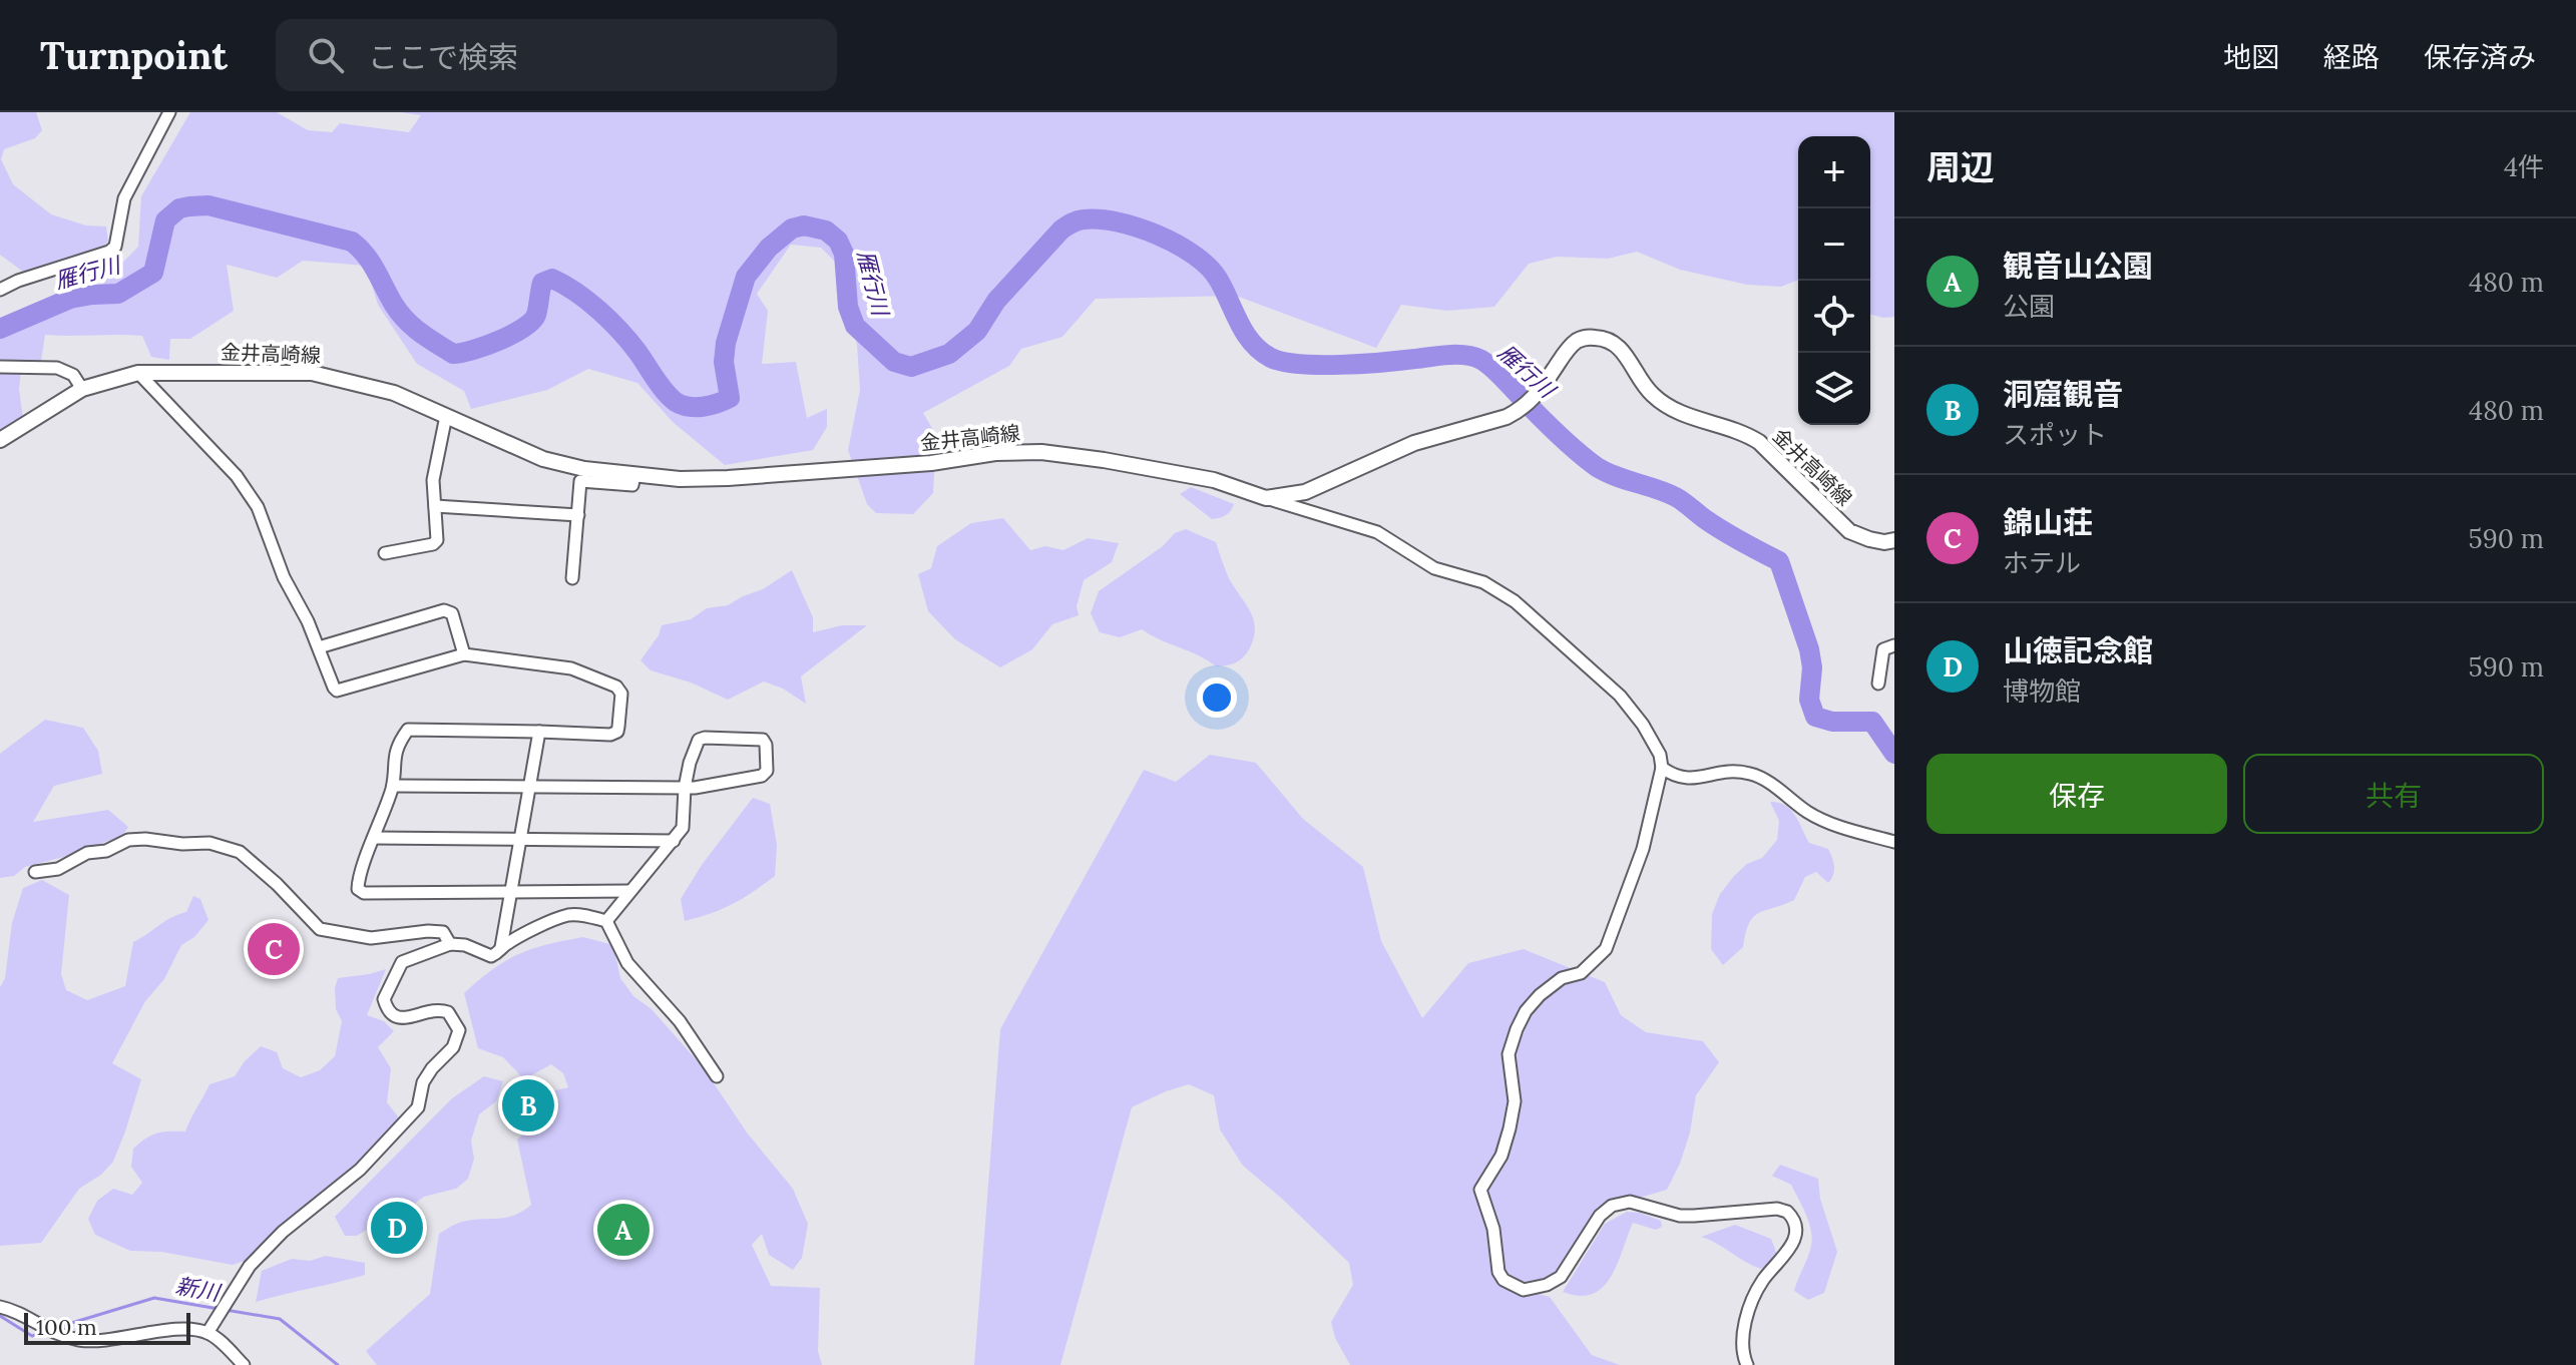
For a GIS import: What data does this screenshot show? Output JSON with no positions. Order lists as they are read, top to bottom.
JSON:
{
  "streets": {
    "main road": ["金井高崎線"]
  },
  "water": ["雁行川", "新川"],
  "scale_bar": "100 m",
  "page": {
    "header": "Turnpoint",
    "search": "ここで検索",
    "nav": ["地図", "経路", "保存済み"],
    "heading": ["周辺", "4件"],
    "map_buttons": ["+", "−"],
    "list": [
      {
        "mark": "A",
        "name": "観音山公園",
        "note": "公園",
        "value": "480 m"
      },
      {
        "mark": "B",
        "name": "洞窟観音",
        "note": "スポット",
        "value": "480 m"
      },
      {
        "mark": "C",
        "name": "錦山荘",
        "note": "ホテル",
        "value": "590 m"
      },
      {
        "mark": "D",
        "name": "山徳記念館",
        "note": "博物館",
        "value": "590 m"
      }
    ],
    "buttons": ["保存", "共有"],
    "pins": [
      "C",
      "B",
      "D",
      "A"
    ],
    "scale": "100 m"
  }
}
